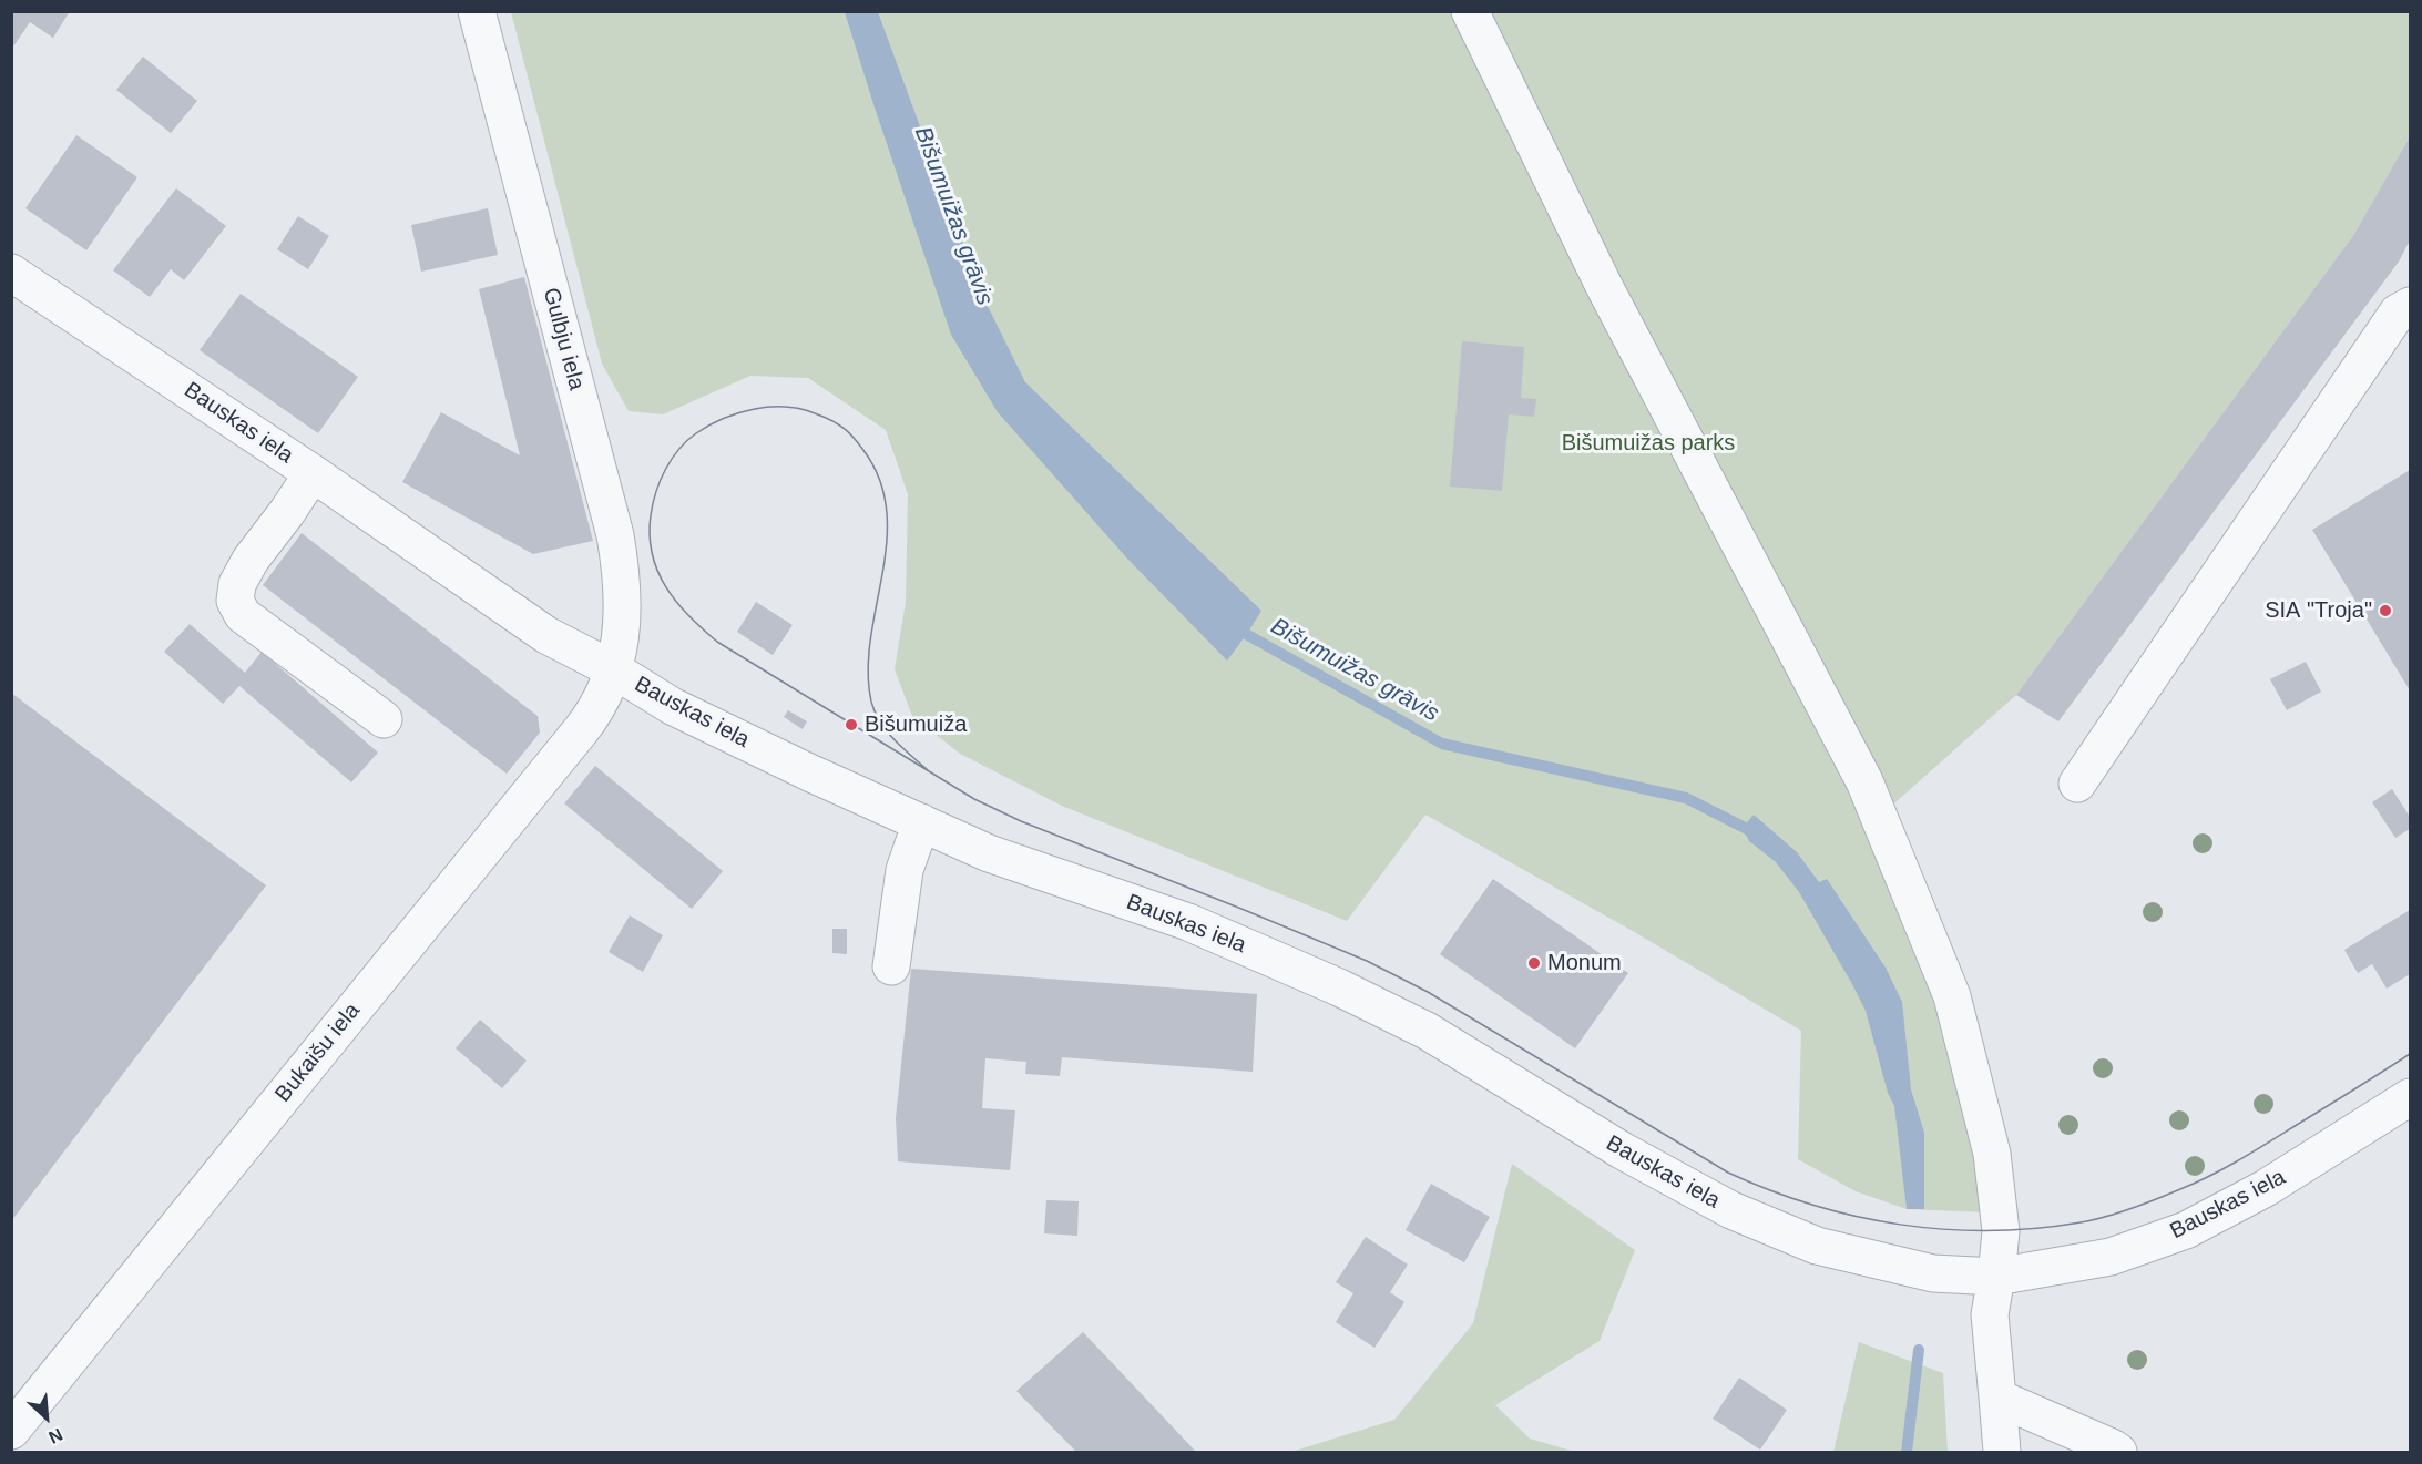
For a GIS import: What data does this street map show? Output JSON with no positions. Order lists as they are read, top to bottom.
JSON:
{
  "streets": {
    "street": ["Gulbju iela", "Bauskas iela", "Bukaišu iela"]
  },
  "crossings": [
    ["Gulbju iela", "Bauskas iela"],
    ["Gulbju iela", "Bukaišu iela"],
    ["Bauskas iela", "Bukaišu iela"]
  ],
  "water": ["Bišumuižas grāvis"],
  "parks": ["Bišumuižas parks"],
  "places": ["SIA \"Troja\"", "Bišumuiža", "Monum"],
  "north": "bottom right"
}
